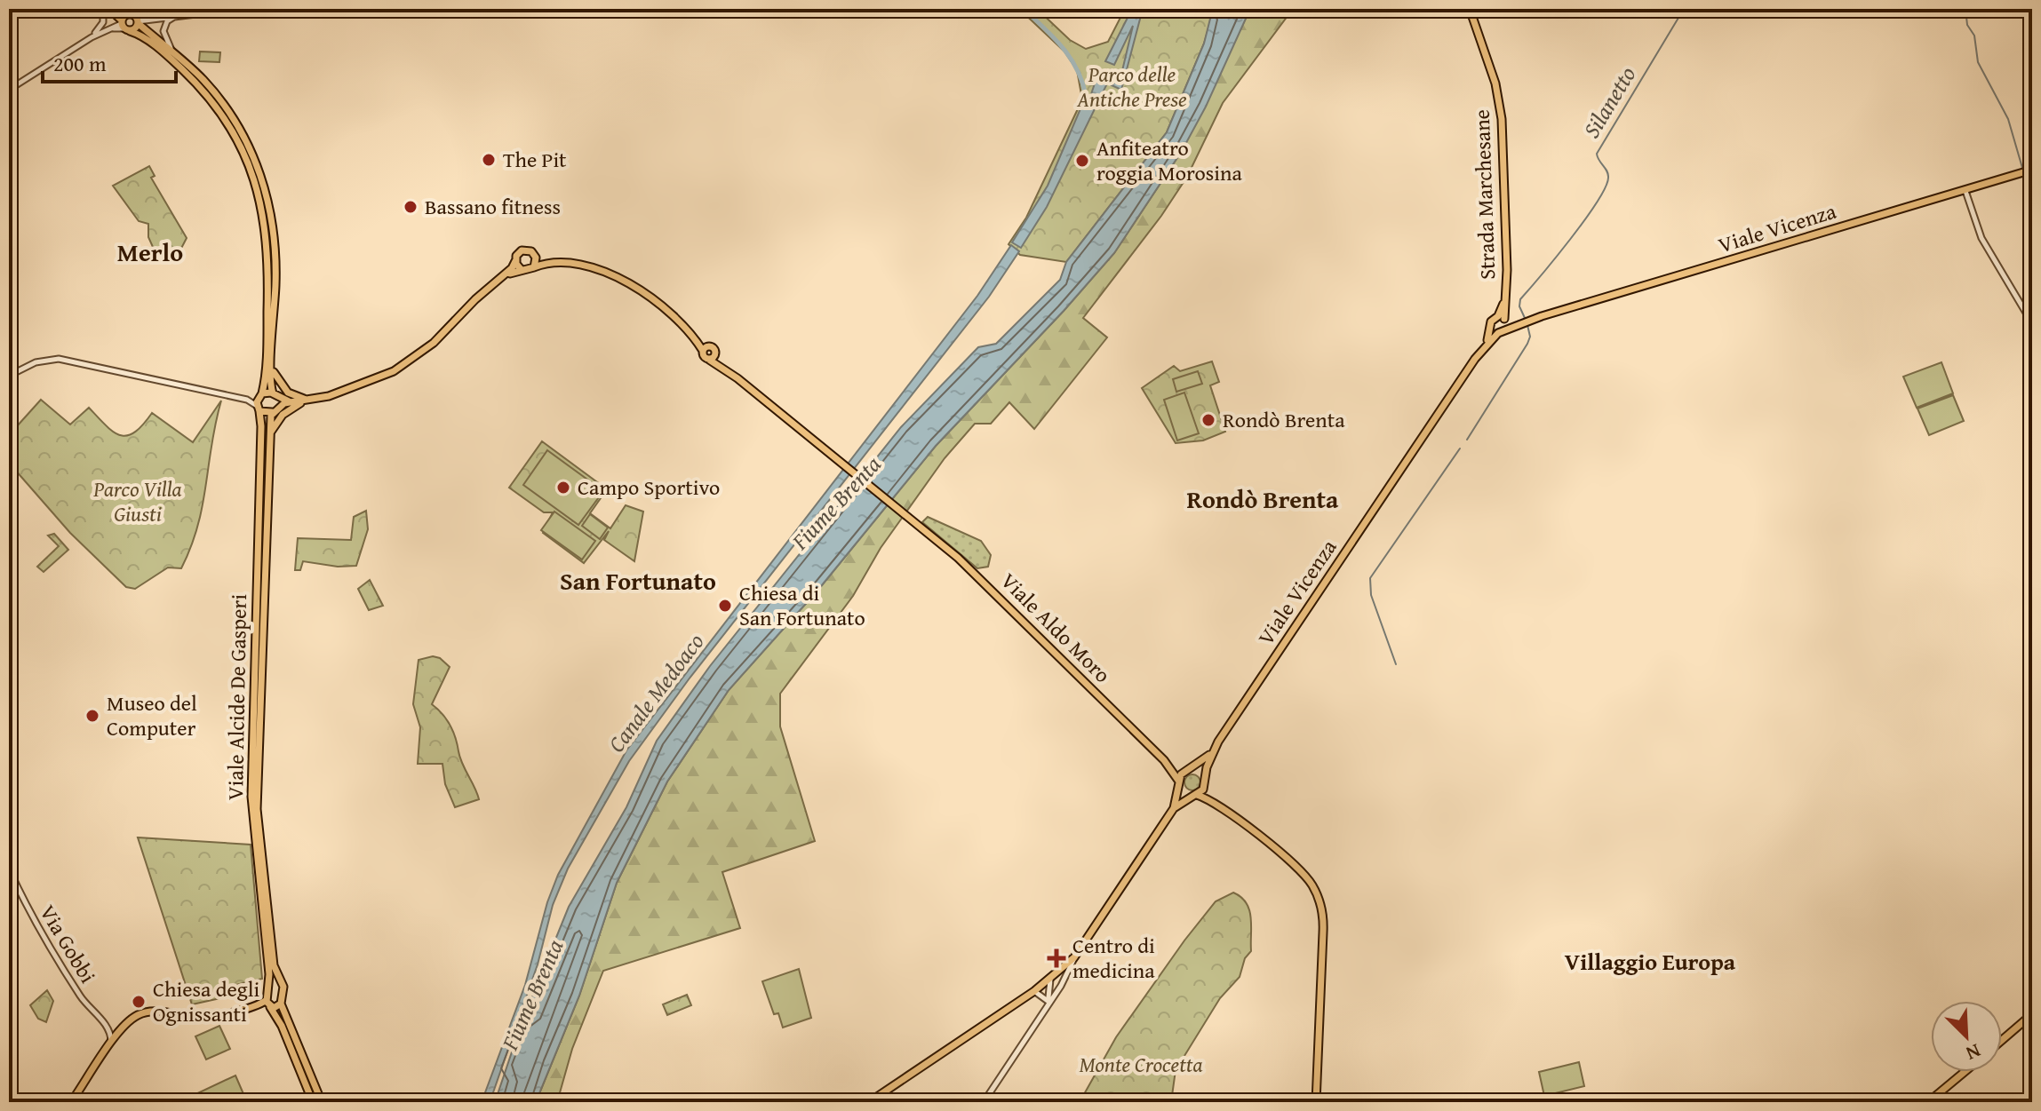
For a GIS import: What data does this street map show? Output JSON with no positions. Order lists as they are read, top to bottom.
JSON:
{
  "streets": {
    "main road": [
      "Strada Marchesane",
      "Viale Vicenza",
      "Viale Aldo Moro",
      "Viale Alcide De Gasperi"
    ],
    "street": ["Via Gobbi"]
  },
  "crossings": [
    ["Strada Marchesane", "Viale Vicenza"],
    ["Viale Vicenza", "Viale Aldo Moro"]
  ],
  "districts": [
    "Merlo",
    "Rondò Brenta",
    "San Fortunato",
    "Villaggio Europa"
  ],
  "water": ["Silanetto", "Fiume Brenta", "Canale Medoaco"],
  "parks": ["Parco delle Antiche Prese", "Parco Villa Giusti", "Monte Crocetta"],
  "places": {
    "other": [
      "The Pit",
      "Anfiteatro roggia Morosina",
      "Bassano fitness",
      "Rondò Brenta",
      "Campo Sportivo",
      "Chiesa di San Fortunato",
      "Museo del Computer",
      "Chiesa degli Ognissanti"
    ],
    "health": ["Centro di medicina"]
  },
  "scale_bar": "200 m",
  "north": "bottom right"
}
